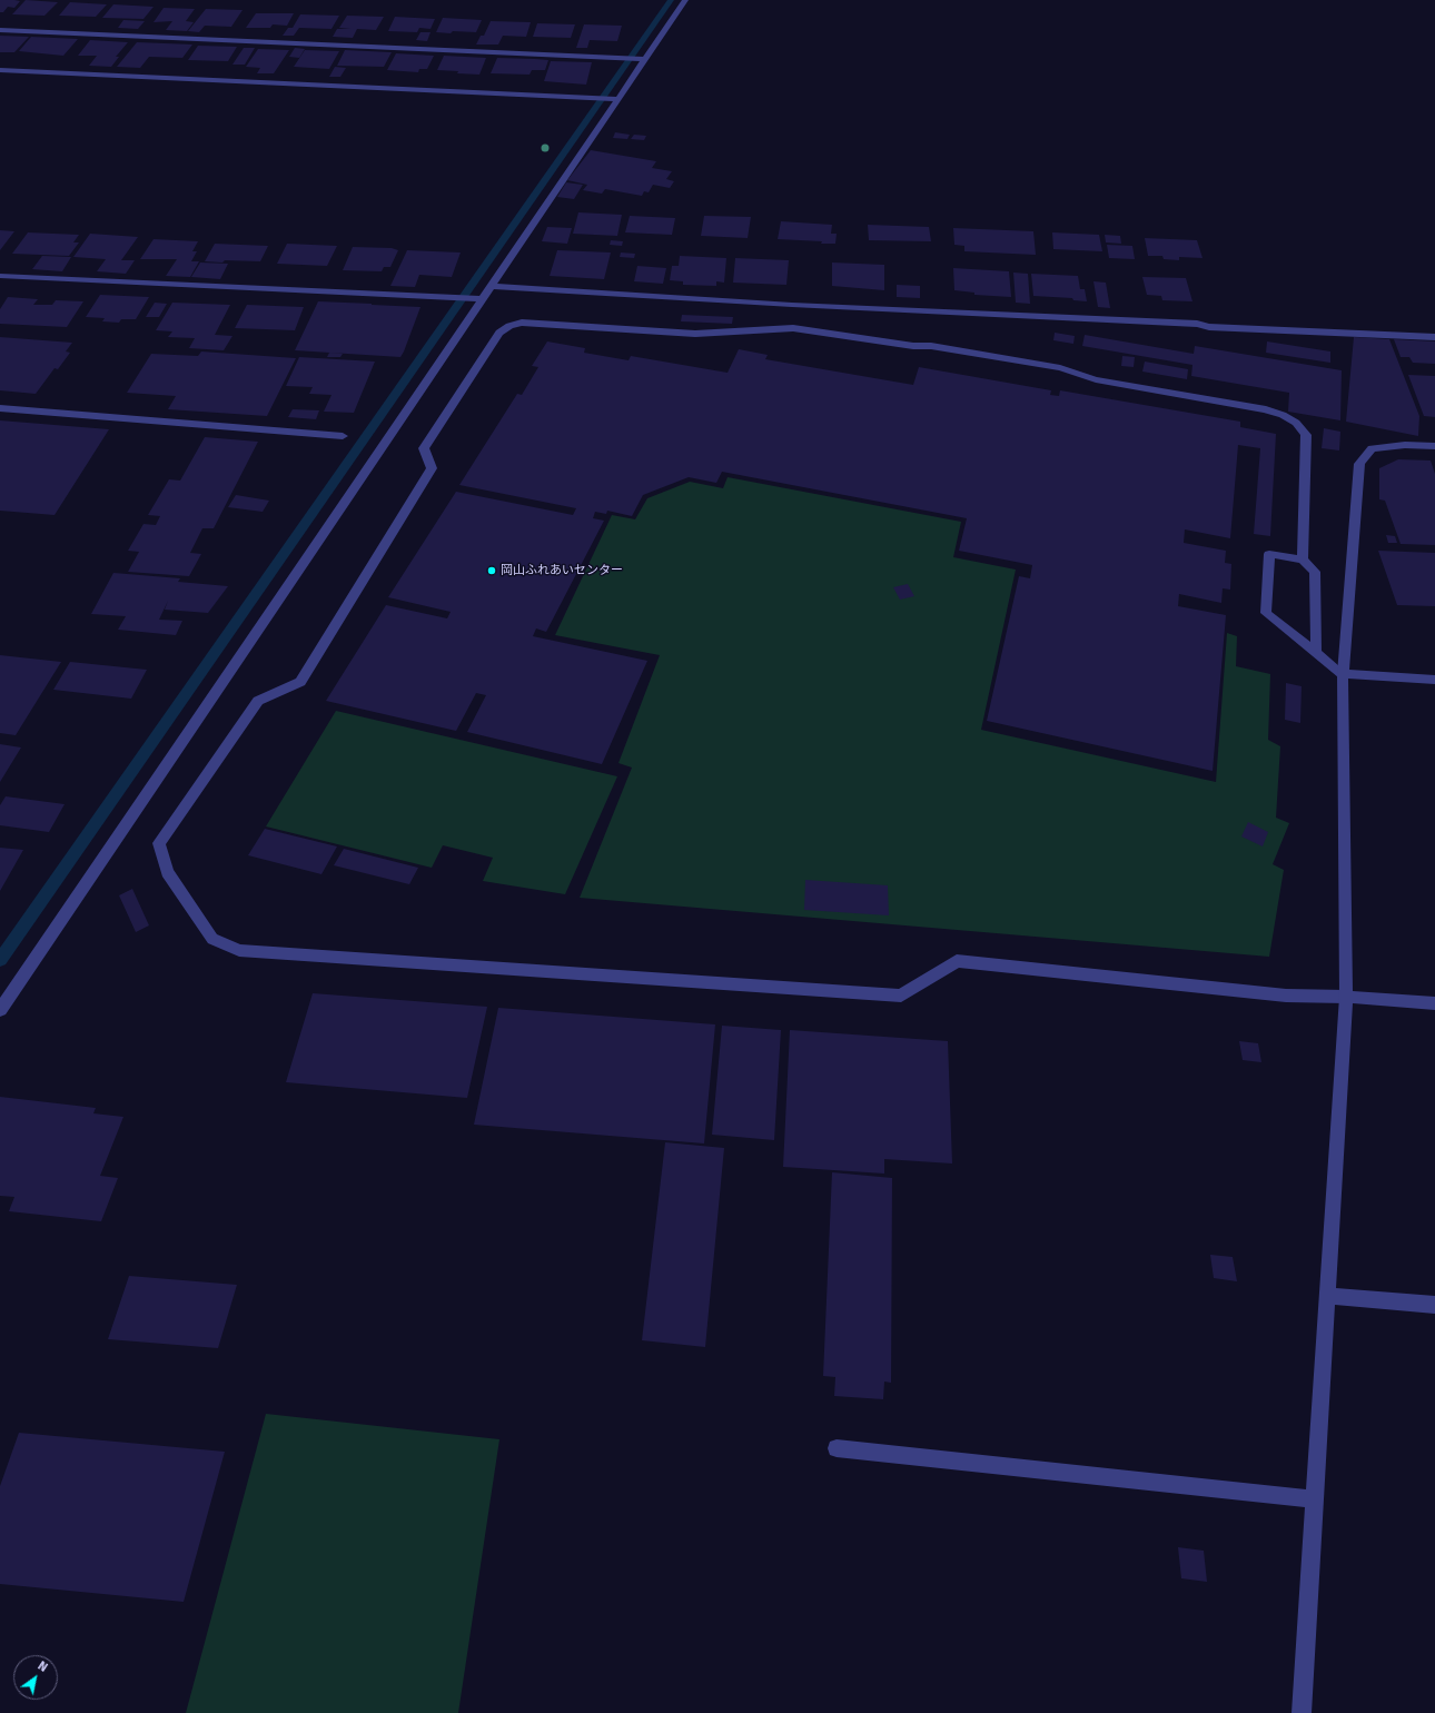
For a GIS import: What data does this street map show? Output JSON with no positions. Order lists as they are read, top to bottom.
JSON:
{
  "places": ["岡山ふれあいセンター"],
  "north": "top right"
}
